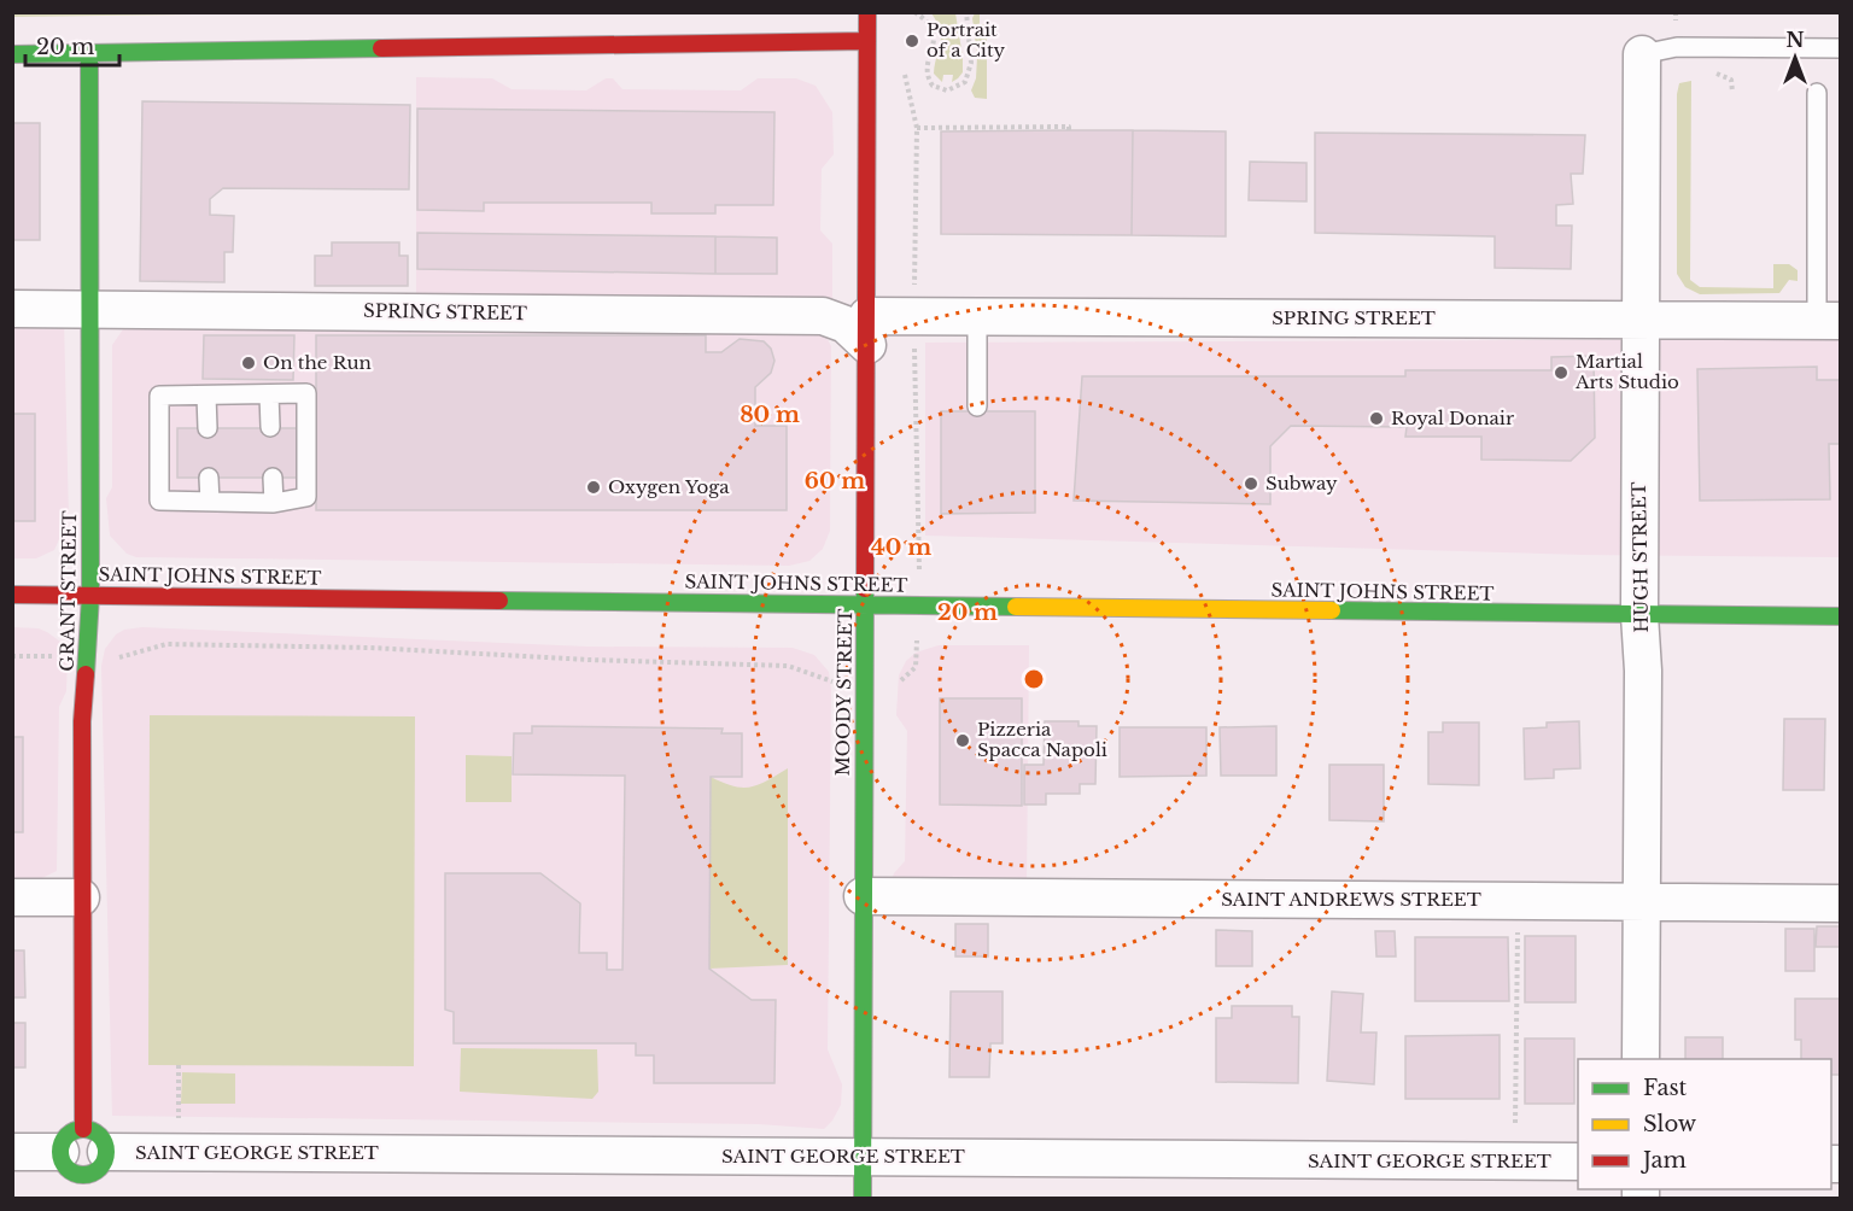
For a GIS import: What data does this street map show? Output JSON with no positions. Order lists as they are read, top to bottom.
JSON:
{
  "streets": {
    "main road": ["SAINT JOHNS STREET", "GRANT STREET", "MOODY STREET"],
    "street": [
      "SPRING STREET",
      "HUGH STREET",
      "SAINT ANDREWS STREET",
      "SAINT GEORGE STREET"
    ]
  },
  "crossings": [
    ["SPRING STREET", "HUGH STREET"],
    ["SPRING STREET", "GRANT STREET"],
    ["SPRING STREET", "MOODY STREET"],
    ["HUGH STREET", "SAINT JOHNS STREET"],
    ["HUGH STREET", "SAINT ANDREWS STREET"],
    ["SAINT JOHNS STREET", "GRANT STREET"],
    ["SAINT JOHNS STREET", "MOODY STREET"],
    ["GRANT STREET", "SAINT GEORGE STREET"],
    ["MOODY STREET", "SAINT ANDREWS STREET"],
    ["MOODY STREET", "SAINT GEORGE STREET"]
  ],
  "places": [
    "Portrait of a City",
    "On the Run",
    "Martial Arts Studio",
    "Royal Donair",
    "Subway",
    "Oxygen Yoga",
    "Pizzeria Spacca Napoli"
  ],
  "legend": ["Fast", "Slow", "Jam"],
  "scale_bar": "20 m",
  "north": "top",
  "rings": [
    "80 m",
    "60 m",
    "40 m",
    "20 m"
  ]
}
